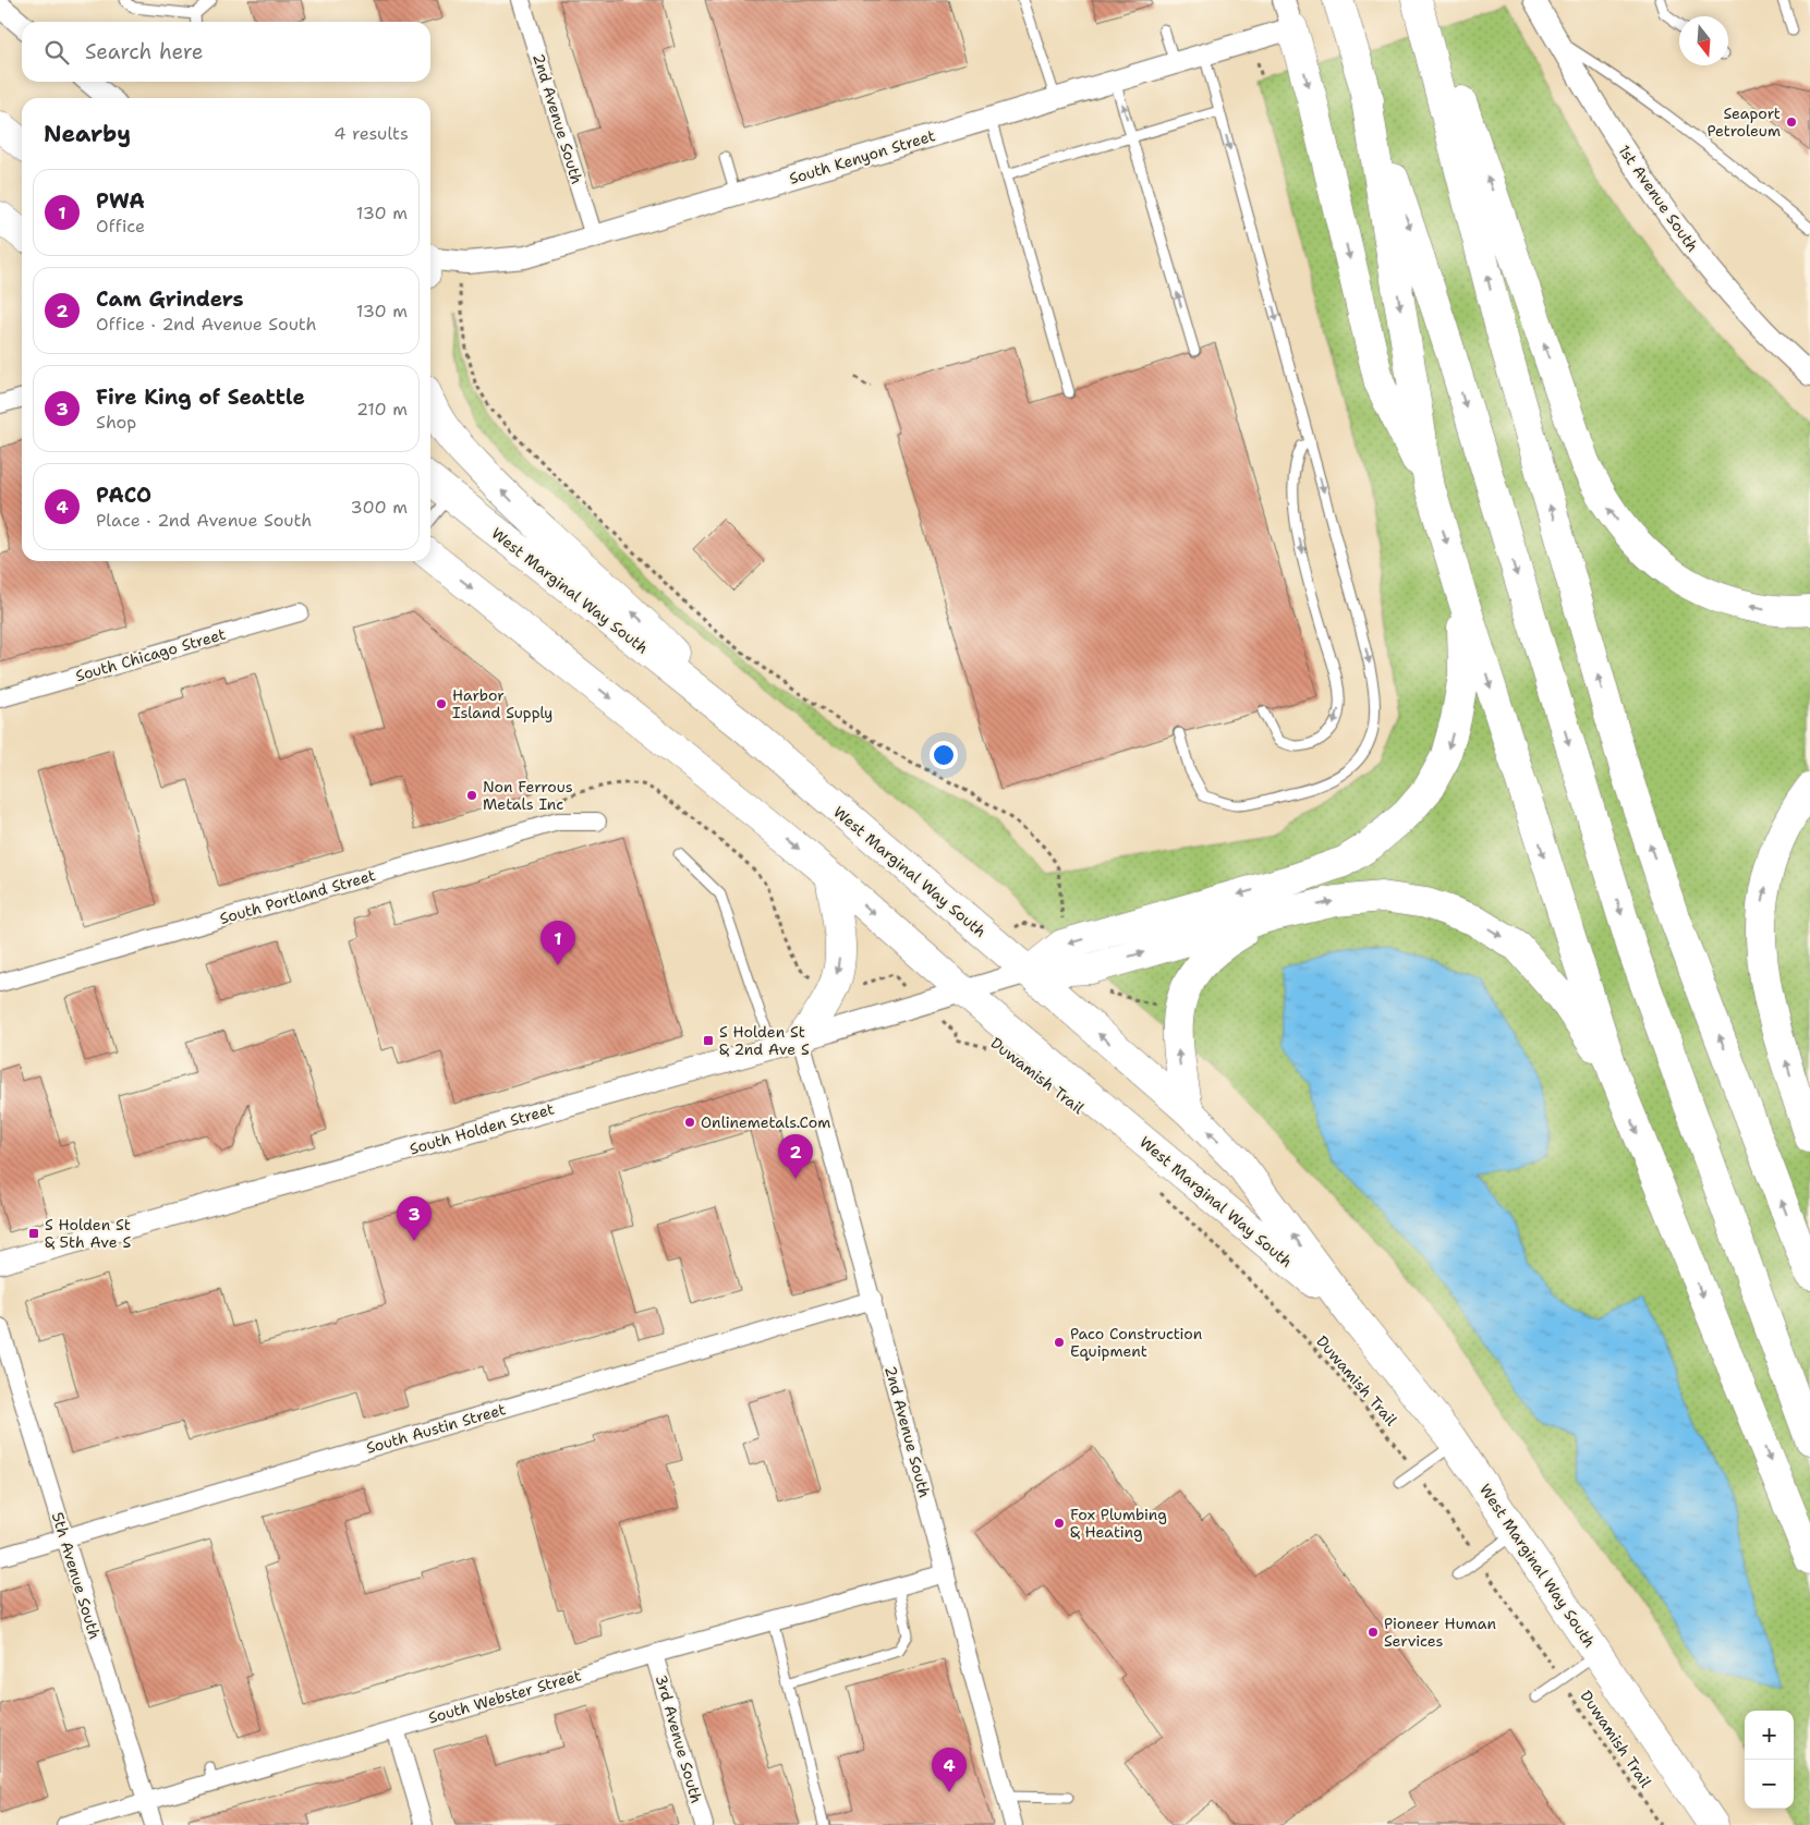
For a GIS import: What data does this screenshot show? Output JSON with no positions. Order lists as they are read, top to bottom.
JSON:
{
  "streets": {
    "highway": ["West Marginal Way South"],
    "street": [
      "2nd Avenue South",
      "South Kenyon Street",
      "1st Avenue South",
      "South Chicago Street",
      "South Portland Street",
      "South Holden Street",
      "South Austin Street",
      "5th Avenue South",
      "South Webster Street",
      "3rd Avenue South"
    ],
    "path": ["Duwamish Trail"]
  },
  "crossings": [
    ["2nd Avenue South", "South Kenyon Street"],
    ["2nd Avenue South", "South Holden Street"],
    ["2nd Avenue South", "South Austin Street"],
    ["2nd Avenue South", "South Webster Street"],
    ["West Marginal Way South", "South Holden Street"],
    ["South Austin Street", "5th Avenue South"],
    ["5th Avenue South", "South Webster Street"],
    ["South Webster Street", "3rd Avenue South"]
  ],
  "places": {
    "other": [
      "Seaport Petroleum",
      "Harbor Island Supply",
      "Non Ferrous Metals Inc",
      "Onlinemetals.Com",
      "Paco Construction Equipment",
      "Fox Plumbing & Heating",
      "Pioneer Human Services"
    ],
    "transit": ["S Holden St & 2nd Ave S", "S Holden St & 5th Ave S"]
  },
  "north": "bottom",
  "page": {
    "search": "Search here",
    "heading": ["Nearby", "4 results"],
    "list": [
      {
        "mark": "1",
        "name": "PWA",
        "note": "Office",
        "value": "130 m"
      },
      {
        "mark": "2",
        "name": "Cam Grinders",
        "note": "Office · 2nd Avenue South",
        "value": "130 m"
      },
      {
        "mark": "3",
        "name": "Fire King of Seattle",
        "note": "Shop",
        "value": "210 m"
      },
      {
        "mark": "4",
        "name": "PACO",
        "note": "Place · 2nd Avenue South",
        "value": "300 m"
      }
    ],
    "pins": [
      "1",
      "2",
      "3",
      "4"
    ],
    "map_buttons": ["+", "−"]
  }
}
